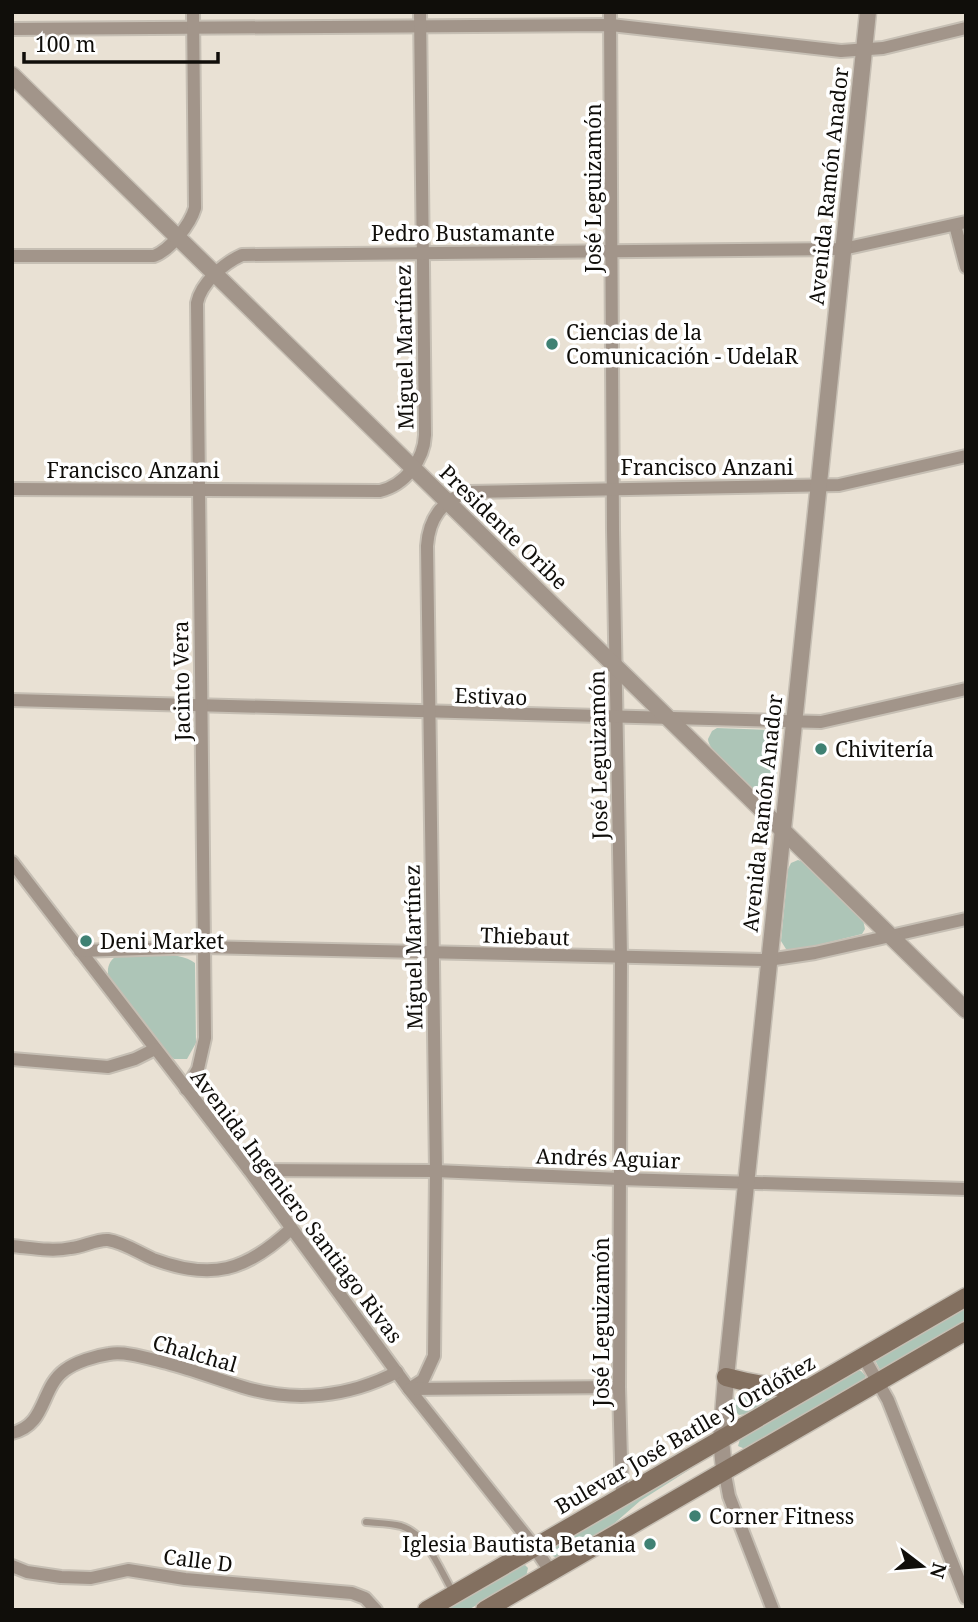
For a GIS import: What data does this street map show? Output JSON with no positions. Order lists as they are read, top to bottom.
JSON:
{
  "streets": {
    "main road": ["Bulevar José Batlle y Ordóñez"],
    "street": [
      "Avenida Ramón Anador",
      "José Leguizamón",
      "Pedro Bustamante",
      "Miguel Martínez",
      "Francisco Anzani",
      "Presidente Oribe",
      "Jacinto Vera",
      "Estivao",
      "Thiebaut",
      "Andrés Aguiar",
      "Avenida Ingeniero Santiago Rivas",
      "Chalchal",
      "Calle D"
    ]
  },
  "crossings": [
    ["Avenida Ramón Anador", "Pedro Bustamante"],
    ["Avenida Ramón Anador", "Francisco Anzani"],
    ["Avenida Ramón Anador", "Presidente Oribe"],
    ["Avenida Ramón Anador", "Estivao"],
    ["Avenida Ramón Anador", "Thiebaut"],
    ["Avenida Ramón Anador", "Andrés Aguiar"],
    ["Avenida Ramón Anador", "Bulevar José Batlle y Ordóñez"],
    ["José Leguizamón", "Pedro Bustamante"],
    ["José Leguizamón", "Francisco Anzani"],
    ["José Leguizamón", "Presidente Oribe"],
    ["José Leguizamón", "Estivao"],
    ["José Leguizamón", "Thiebaut"],
    ["José Leguizamón", "Andrés Aguiar"],
    ["José Leguizamón", "Bulevar José Batlle y Ordóñez"],
    ["Pedro Bustamante", "Miguel Martínez"],
    ["Pedro Bustamante", "Presidente Oribe"],
    ["Pedro Bustamante", "Jacinto Vera"],
    ["Miguel Martínez", "Francisco Anzani"],
    ["Miguel Martínez", "Presidente Oribe"],
    ["Miguel Martínez", "Estivao"],
    ["Miguel Martínez", "Thiebaut"],
    ["Miguel Martínez", "Andrés Aguiar"],
    ["Miguel Martínez", "Avenida Ingeniero Santiago Rivas"],
    ["Francisco Anzani", "Presidente Oribe"],
    ["Francisco Anzani", "Jacinto Vera"],
    ["Presidente Oribe", "Jacinto Vera"],
    ["Presidente Oribe", "Estivao"],
    ["Presidente Oribe", "Thiebaut"],
    ["Jacinto Vera", "Estivao"],
    ["Jacinto Vera", "Thiebaut"],
    ["Jacinto Vera", "Avenida Ingeniero Santiago Rivas"],
    ["Thiebaut", "Avenida Ingeniero Santiago Rivas"],
    ["Andrés Aguiar", "Avenida Ingeniero Santiago Rivas"],
    ["Avenida Ingeniero Santiago Rivas", "Chalchal"],
    ["Avenida Ingeniero Santiago Rivas", "Bulevar José Batlle y Ordóñez"]
  ],
  "places": [
    "Ciencias de la Comunicación - UdelaR",
    "Chivitería",
    "Deni Market",
    "Corner Fitness",
    "Iglesia Bautista Betania"
  ],
  "scale_bar": "100 m",
  "north": "right"
}
